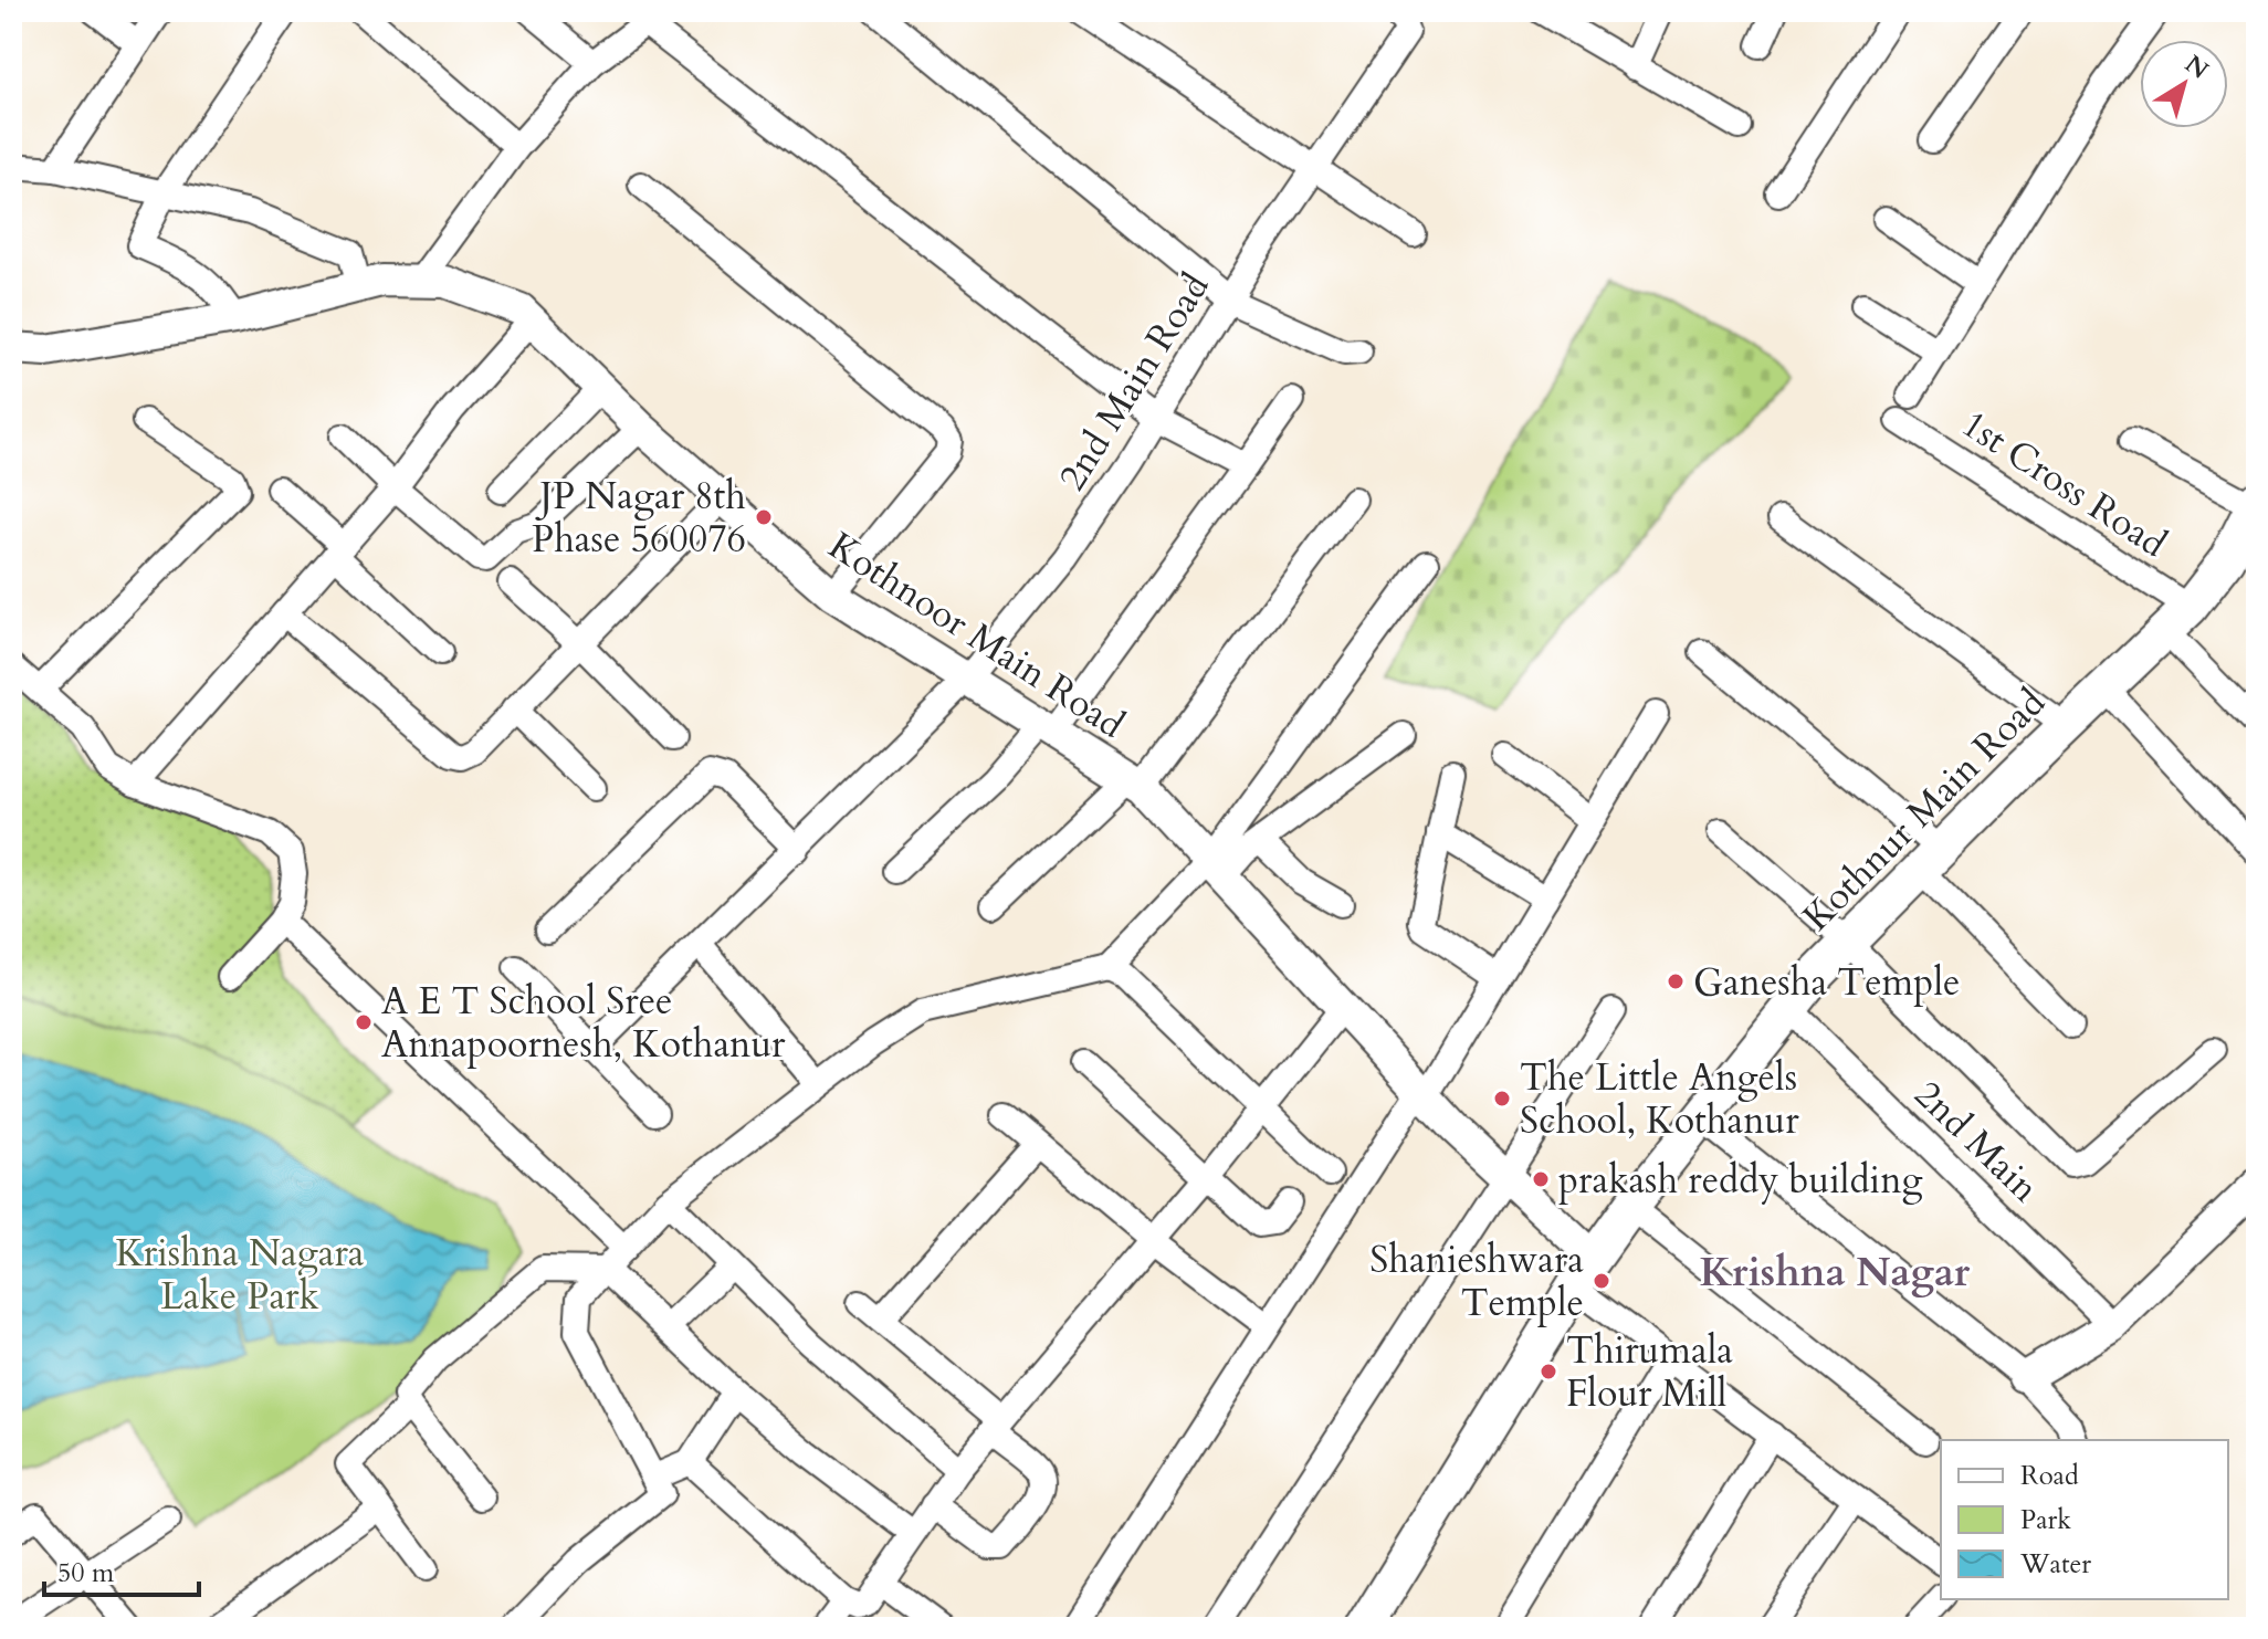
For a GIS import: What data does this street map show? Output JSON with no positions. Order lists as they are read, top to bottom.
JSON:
{
  "streets": {
    "main road": ["Kothnur Main Road"],
    "street": [
      "2nd Main Road",
      "1st Cross Road",
      "Kothnoor Main Road",
      "2nd Main"
    ]
  },
  "crossings": [
    ["2nd Main Road", "Kothnoor Main Road"],
    ["1st Cross Road", "Kothnur Main Road"],
    ["Kothnoor Main Road", "Kothnur Main Road"],
    ["Kothnur Main Road", "2nd Main"]
  ],
  "districts": ["Krishna Nagar"],
  "parks": ["Krishna Nagara Lake Park"],
  "places": [
    "JP Nagar 8th Phase 560076",
    "Ganesha Temple",
    "A E T School Sree Annapoornesh, Kothanur",
    "The Little Angels School, Kothanur",
    "prakash reddy building",
    "Shanieshwara Temple",
    "Thirumala Flour Mill"
  ],
  "legend": ["Road", "Park", "Water"],
  "scale_bar": "50 m",
  "north": "top right"
}
